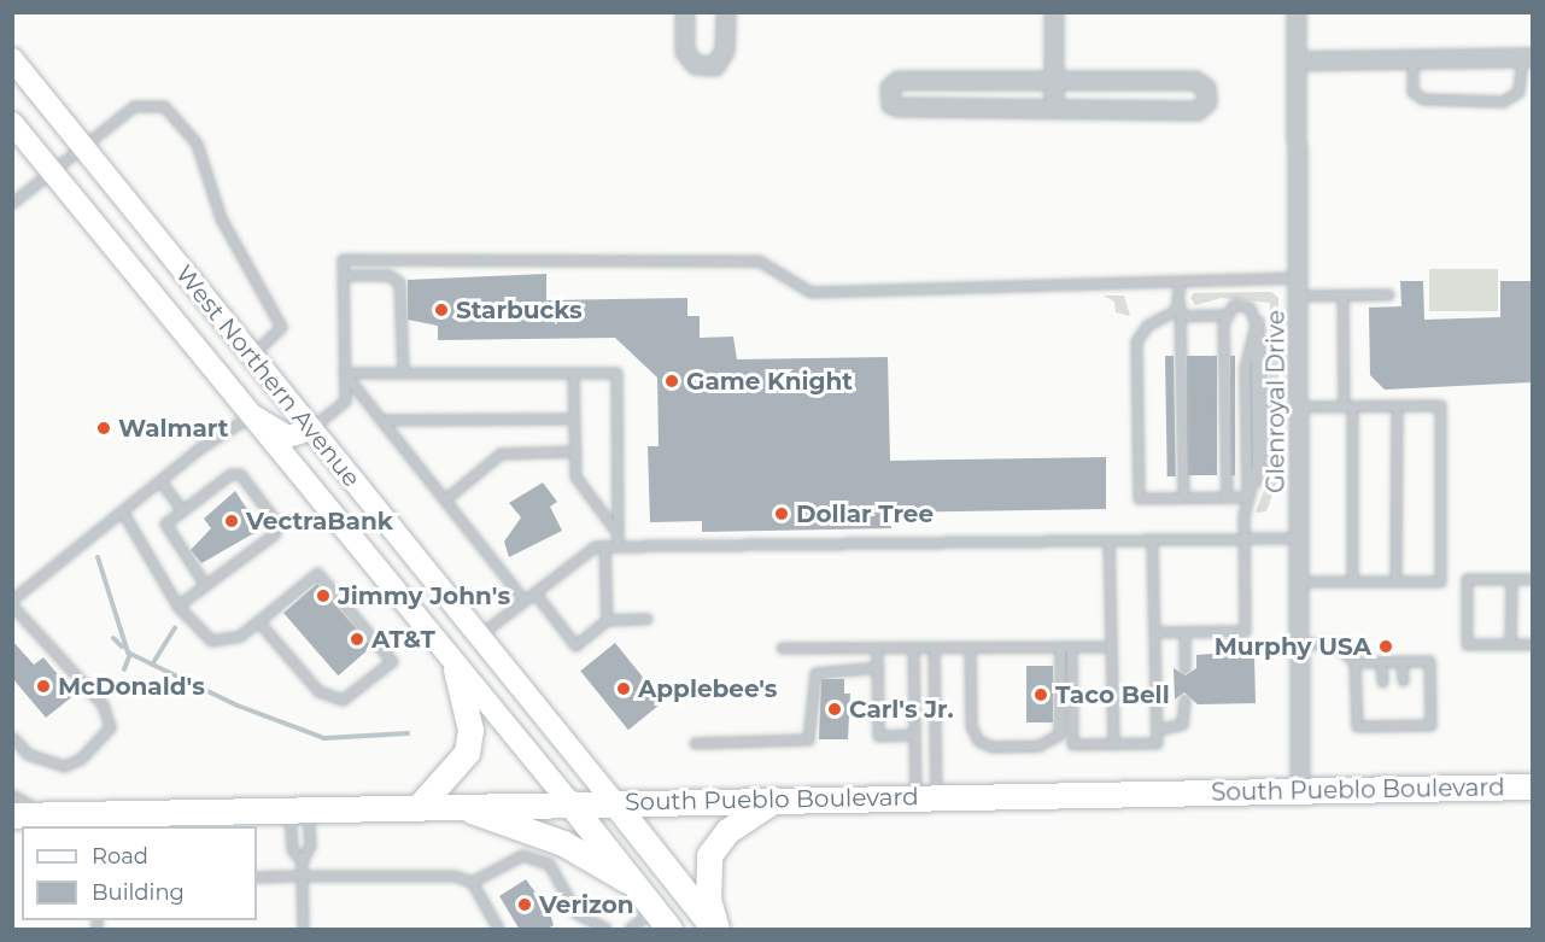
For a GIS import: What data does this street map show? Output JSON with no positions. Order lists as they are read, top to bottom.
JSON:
{
  "streets": {
    "main road": ["West Northern Avenue", "South Pueblo Boulevard"],
    "street": ["Glenroyal Drive"]
  },
  "crossings": [
    ["West Northern Avenue", "South Pueblo Boulevard"],
    ["Glenroyal Drive", "South Pueblo Boulevard"]
  ],
  "places": [
    "Starbucks",
    "Game Knight",
    "Walmart",
    "Dollar Tree",
    "VectraBank",
    "Jimmy John's",
    "AT&T",
    "Murphy USA",
    "McDonald's",
    "Applebee's",
    "Taco Bell",
    "Carl's Jr.",
    "Verizon"
  ],
  "legend": ["Road", "Building"]
}
